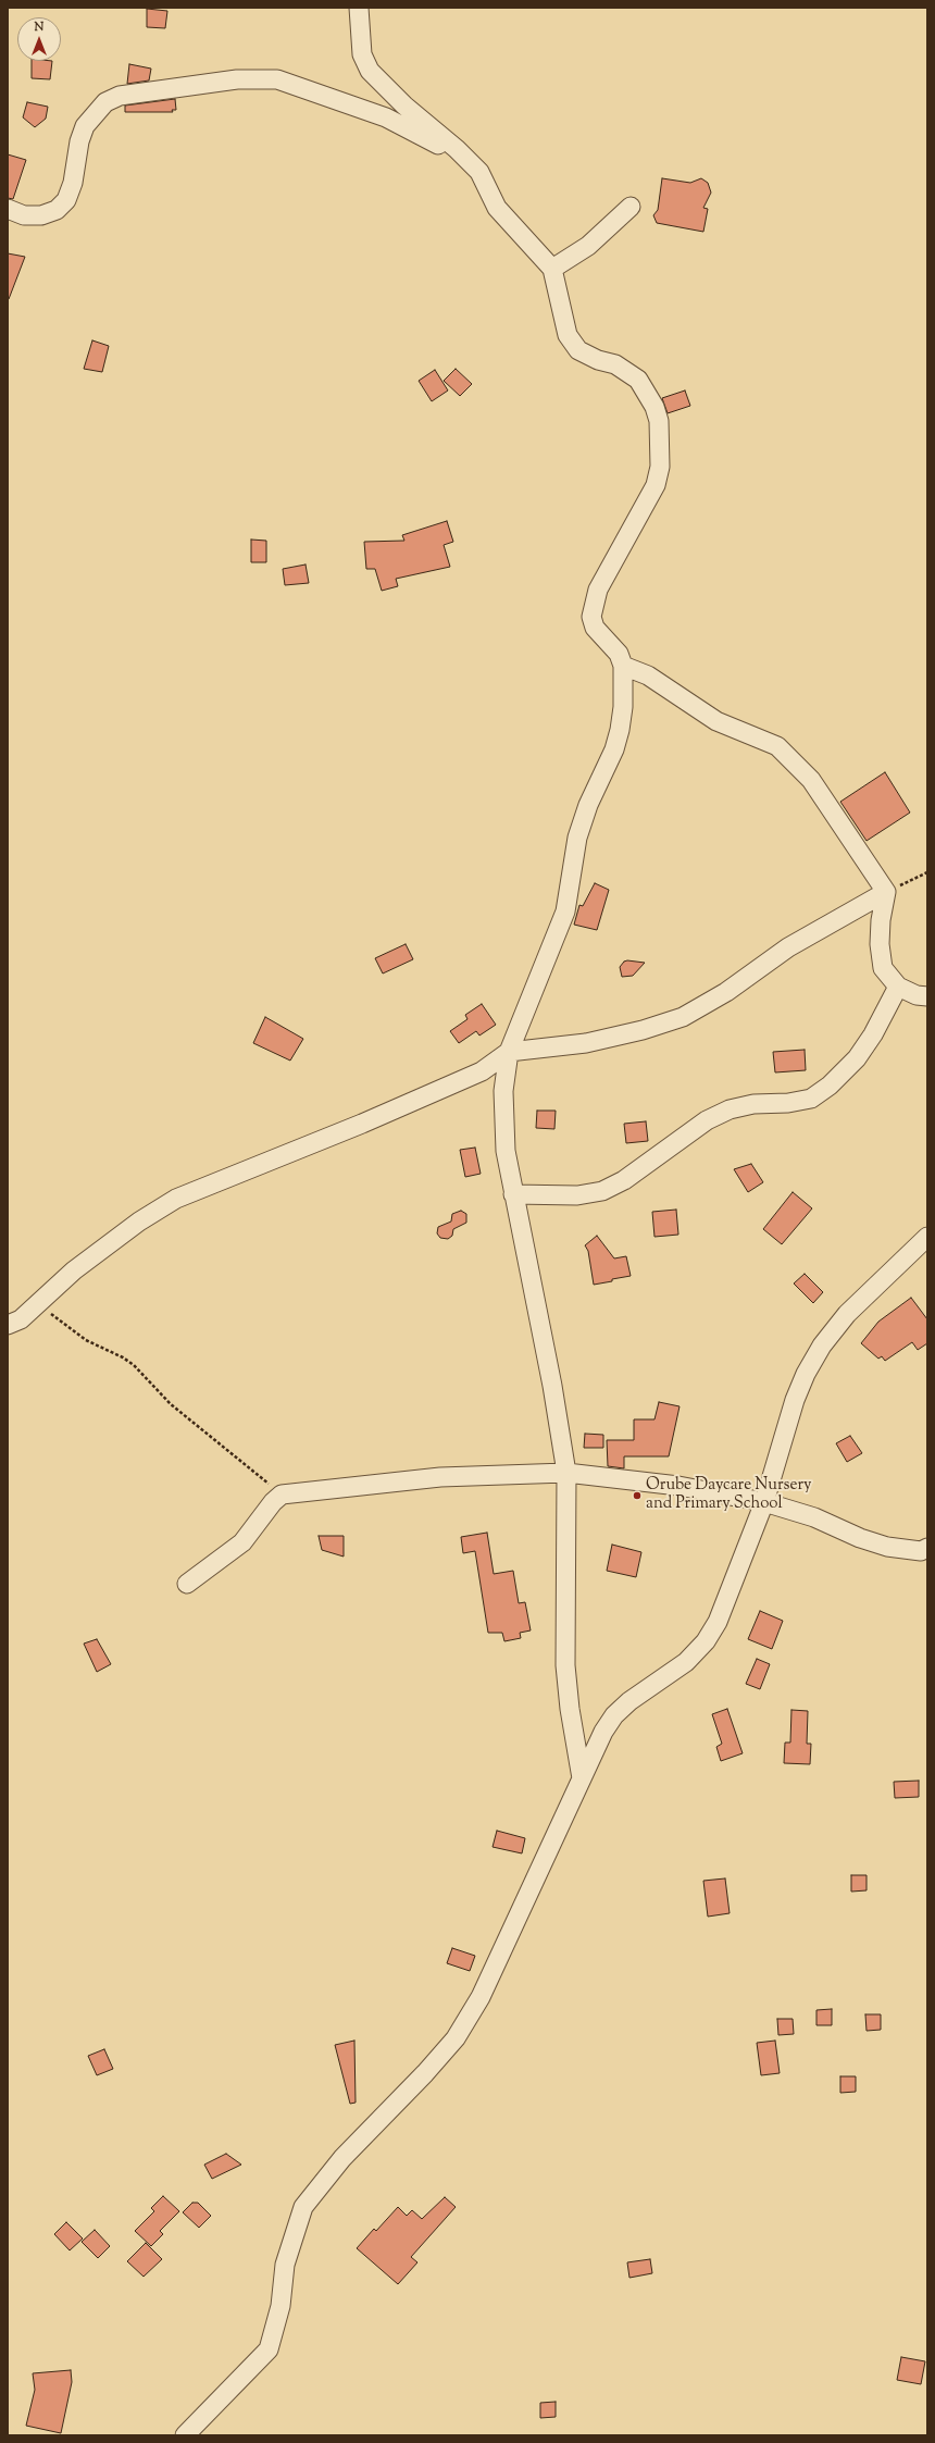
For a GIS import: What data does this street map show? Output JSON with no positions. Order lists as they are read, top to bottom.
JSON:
{
  "places": ["Orube Daycare Nursery and Primary School"],
  "north": "top"
}
